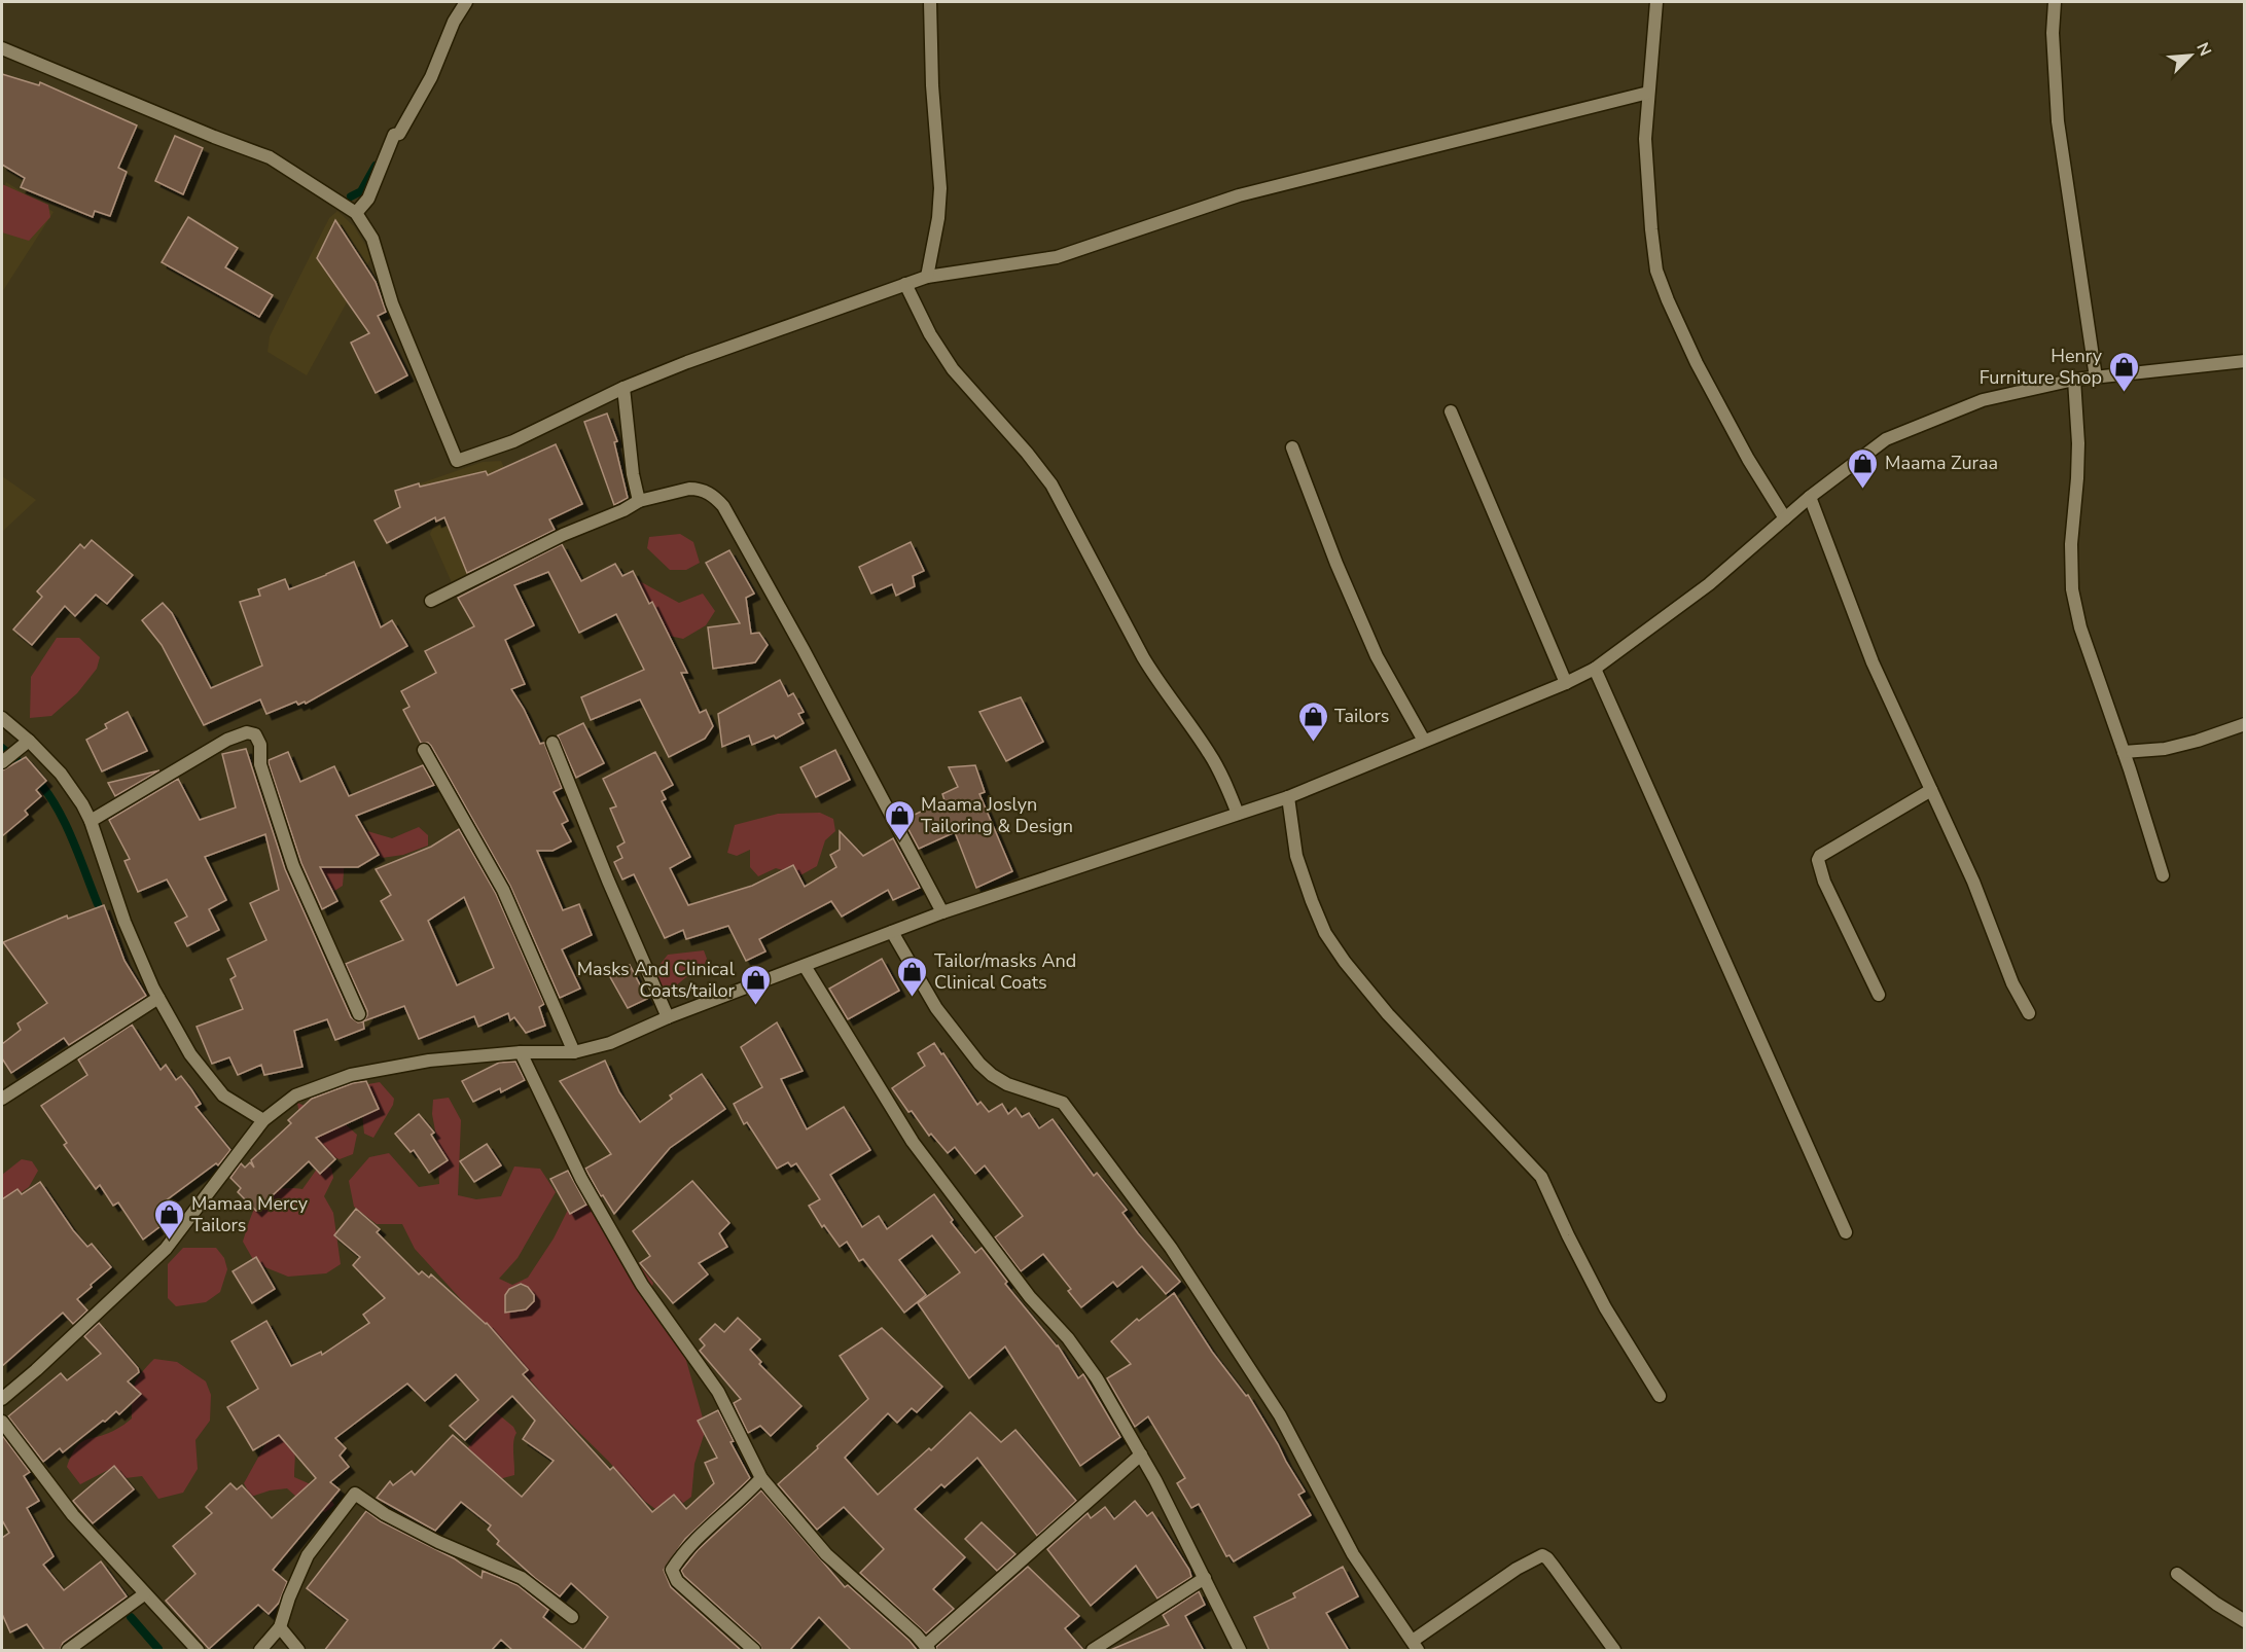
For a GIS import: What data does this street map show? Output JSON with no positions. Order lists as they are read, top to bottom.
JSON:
{
  "places": {
    "shop": [
      "Henry Furniture Shop",
      "Maama Zuraa",
      "Tailors",
      "Maama Joslyn Tailoring & Design",
      "Tailor/masks And Clinical Coats",
      "Masks And Clinical Coats/tailor",
      "Mamaa Mercy Tailors"
    ]
  },
  "north": "top right"
}
